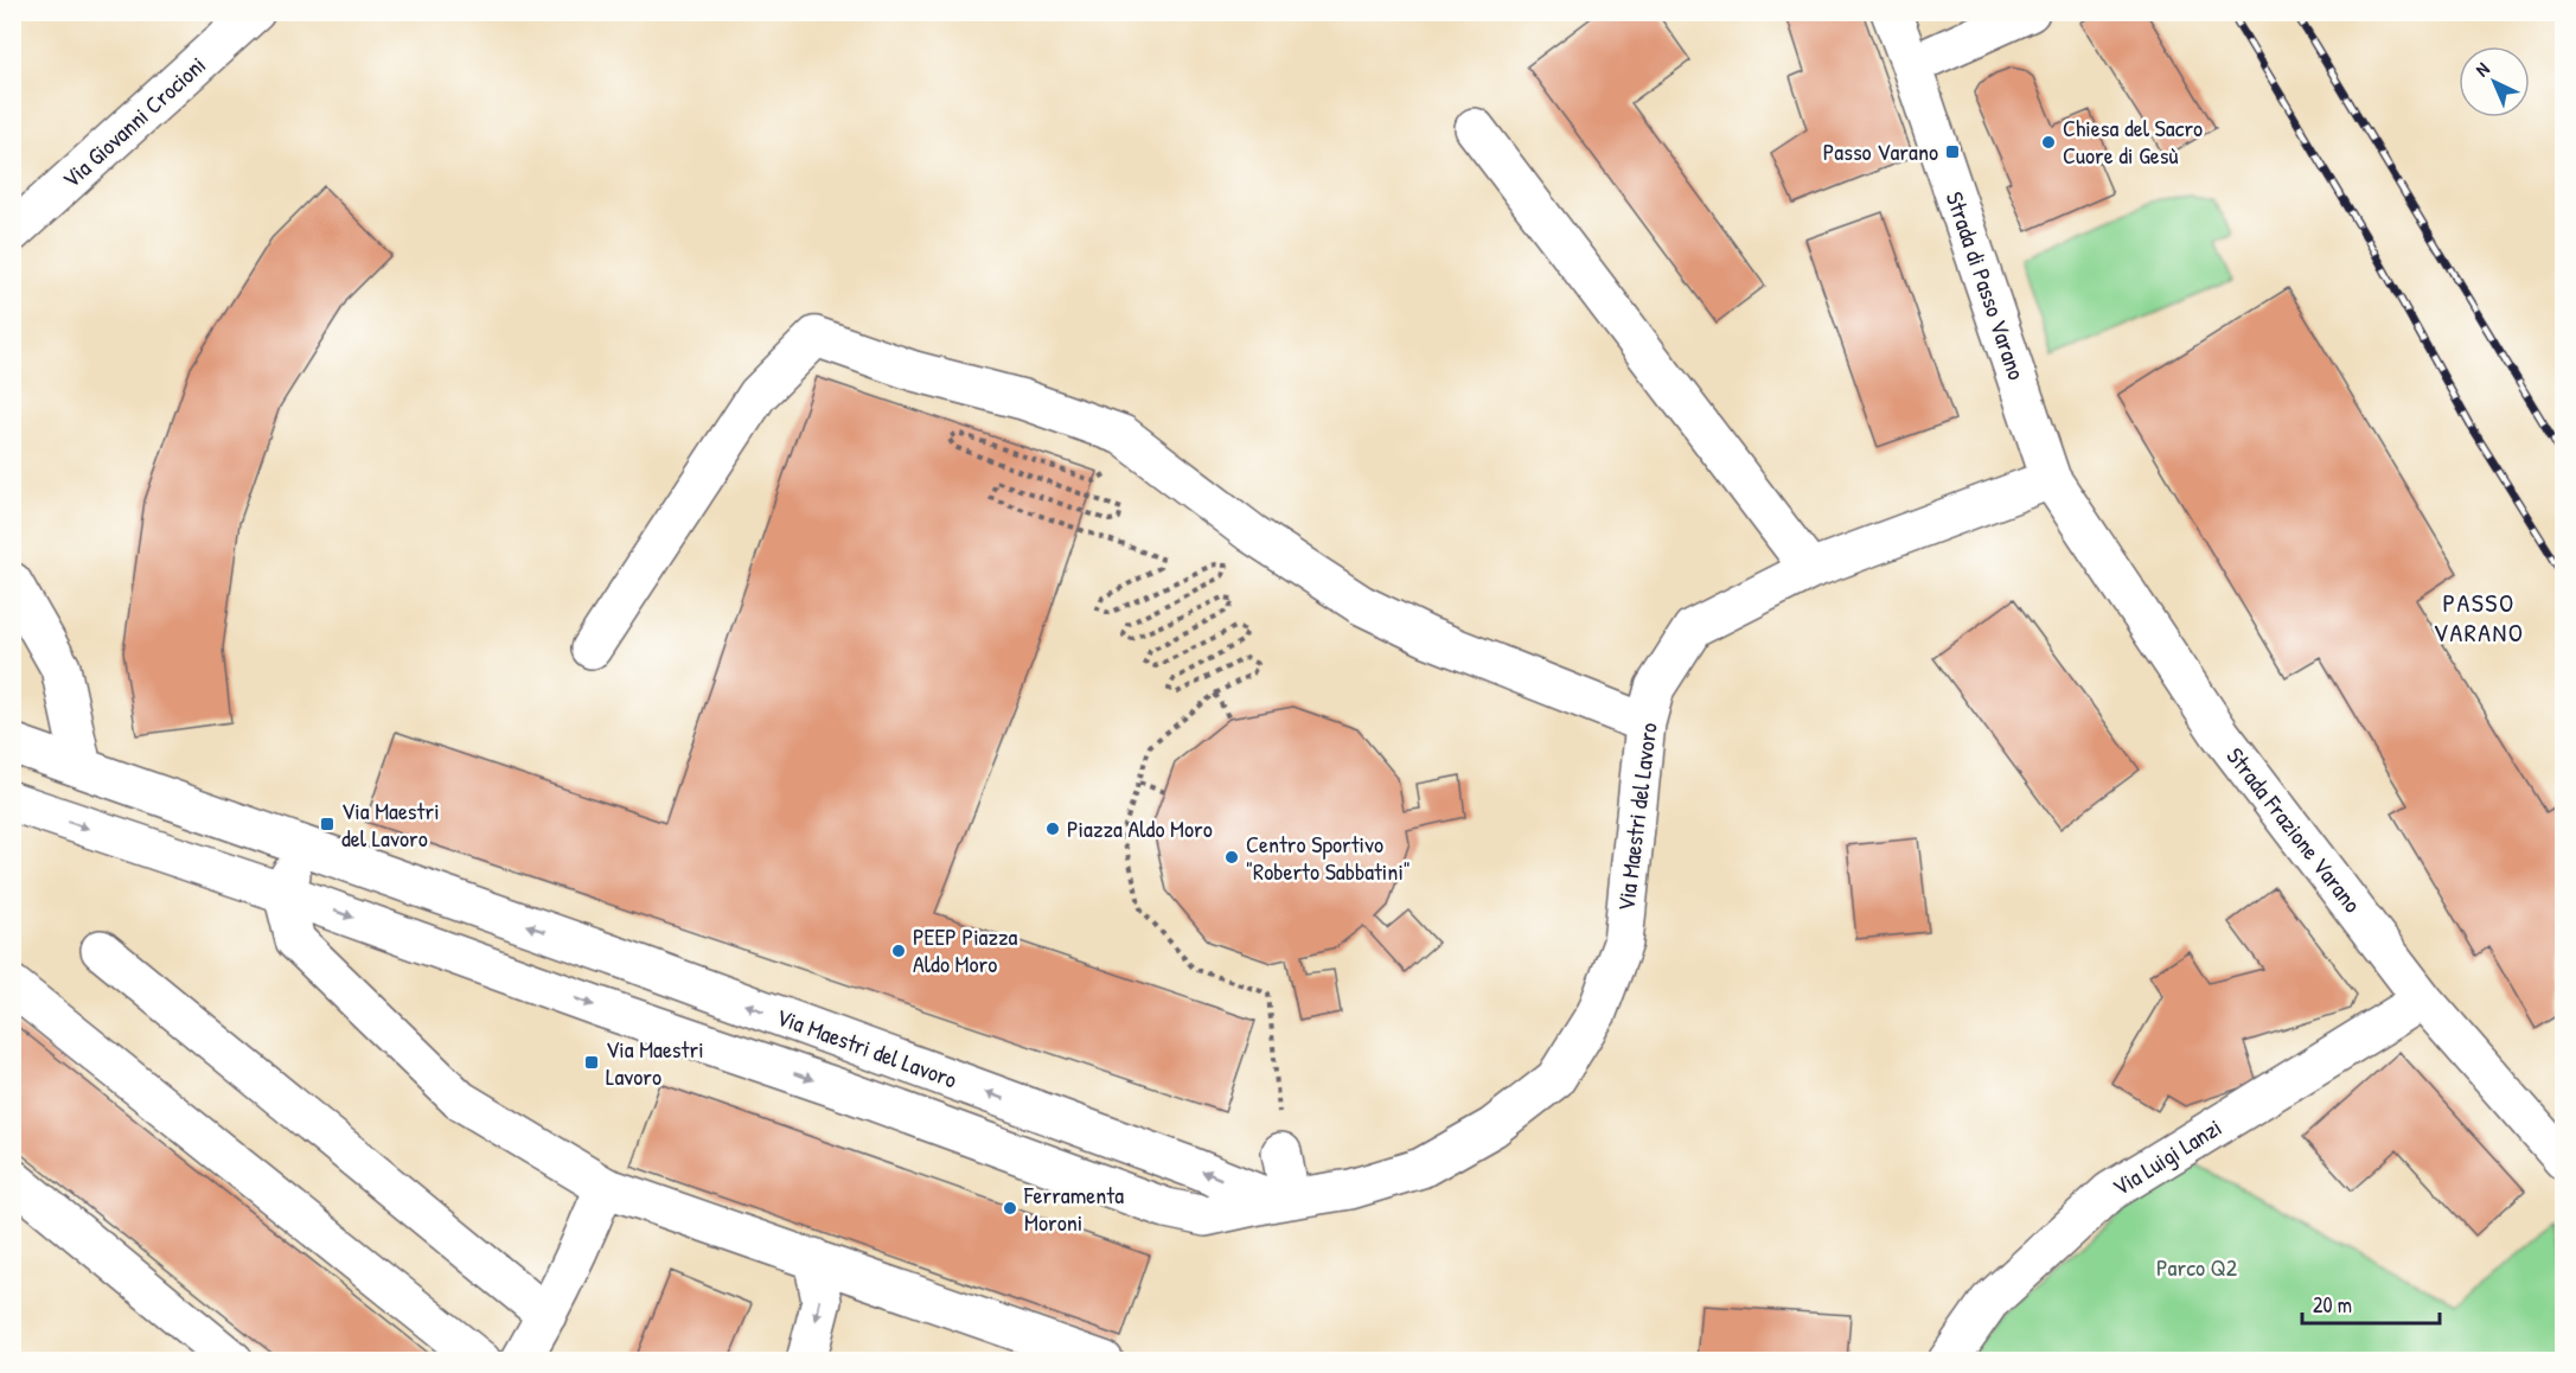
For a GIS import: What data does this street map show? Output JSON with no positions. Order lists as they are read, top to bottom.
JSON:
{
  "streets": {
    "street": [
      "Via Giovanni Crocioni",
      "Strada di Passo Varano",
      "Via Maestri del Lavoro",
      "Strada Frazione Varano",
      "Via Luigi Lanzi"
    ]
  },
  "crossings": [
    ["Strada di Passo Varano", "Via Maestri del Lavoro"],
    ["Strada di Passo Varano", "Strada Frazione Varano"],
    ["Via Maestri del Lavoro", "Strada Frazione Varano"],
    ["Strada Frazione Varano", "Via Luigi Lanzi"]
  ],
  "districts": ["PASSO VARANO"],
  "parks": ["Parco Q2"],
  "places": {
    "other": [
      "Chiesa del Sacro Cuore di Gesù",
      "Piazza Aldo Moro",
      "Centro Sportivo \"Roberto Sabbatini\"",
      "PEEP Piazza Aldo Moro",
      "Ferramenta Moroni"
    ],
    "transit": ["Passo Varano", "Via Maestri del Lavoro", "Via Maestri Lavoro"]
  },
  "scale_bar": "20 m",
  "north": "top left"
}
